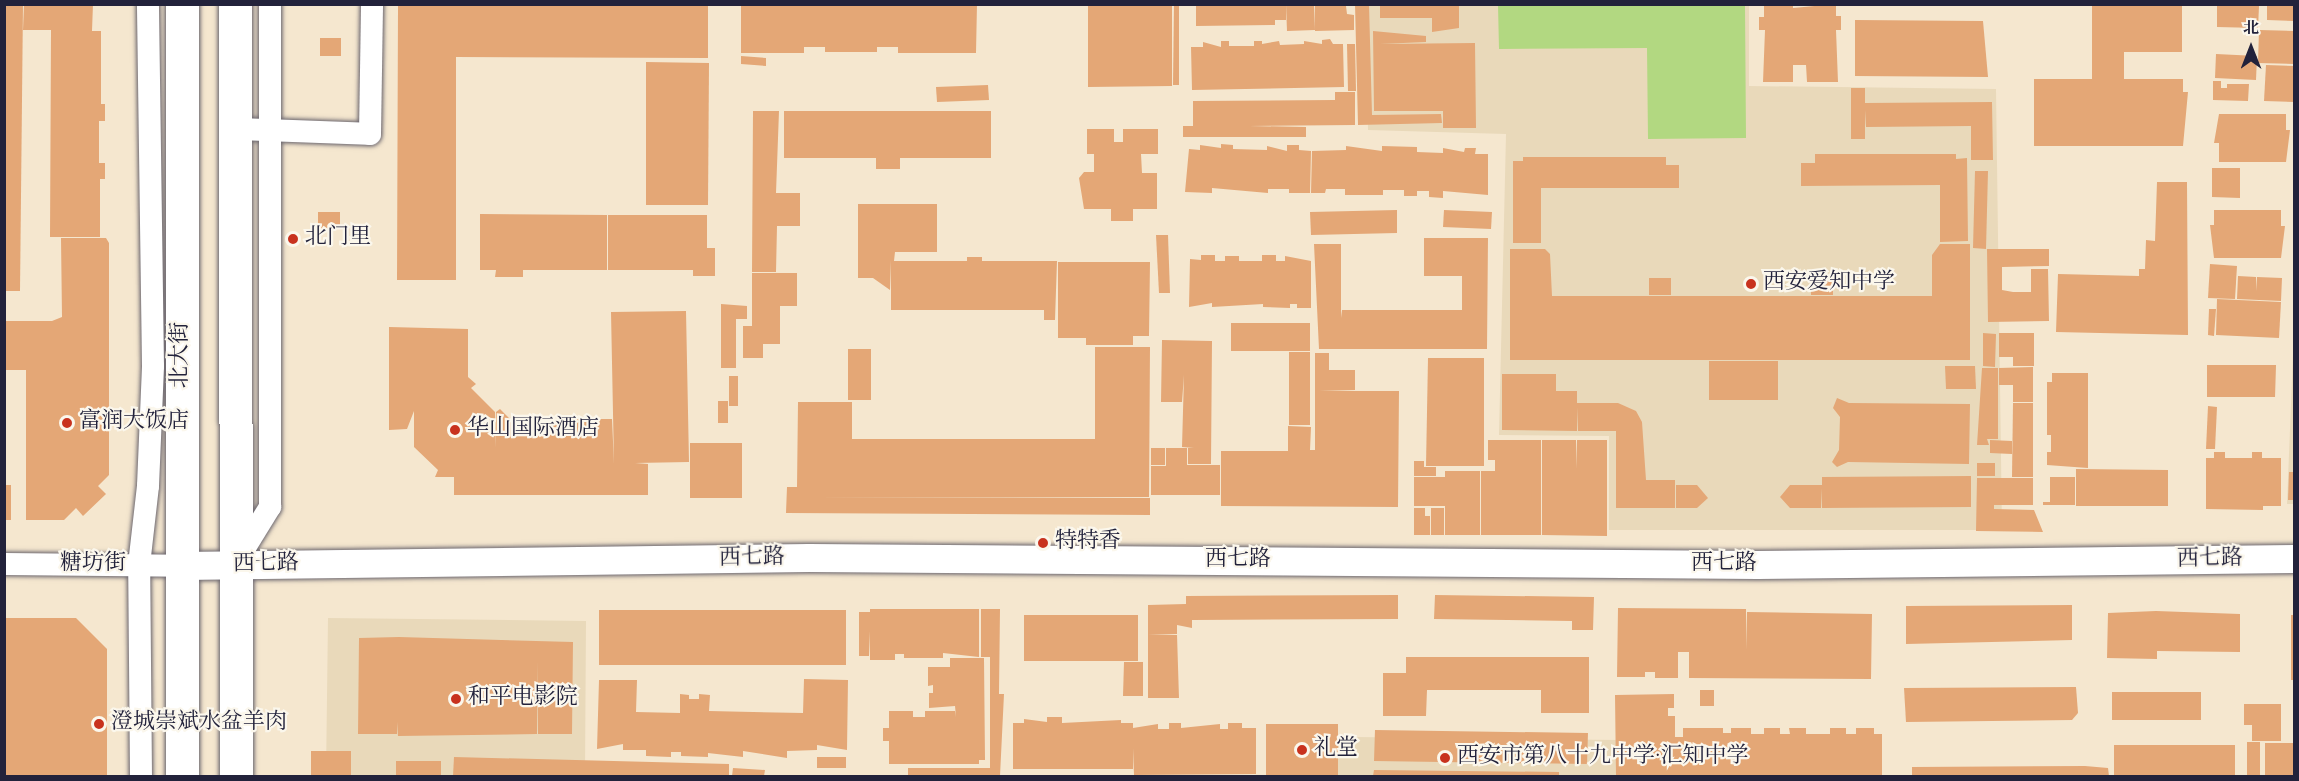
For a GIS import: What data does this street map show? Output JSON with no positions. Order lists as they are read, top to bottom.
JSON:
{
  "streets": {
    "main road": ["北大街"],
    "street": ["西七路", "糖坊街"]
  },
  "crossings": [
    ["北大街", "西七路"],
    ["北大街", "糖坊街"],
    ["西七路", "糖坊街"]
  ],
  "places": [
    "北门里",
    "西安爱知中学",
    "富润大饭店",
    "华山国际酒店",
    "特特香",
    "和平电影院",
    "澄城崇斌水盆羊肉",
    "礼堂",
    "西安市第八十九中学·汇知中学"
  ],
  "north": "top"
}
